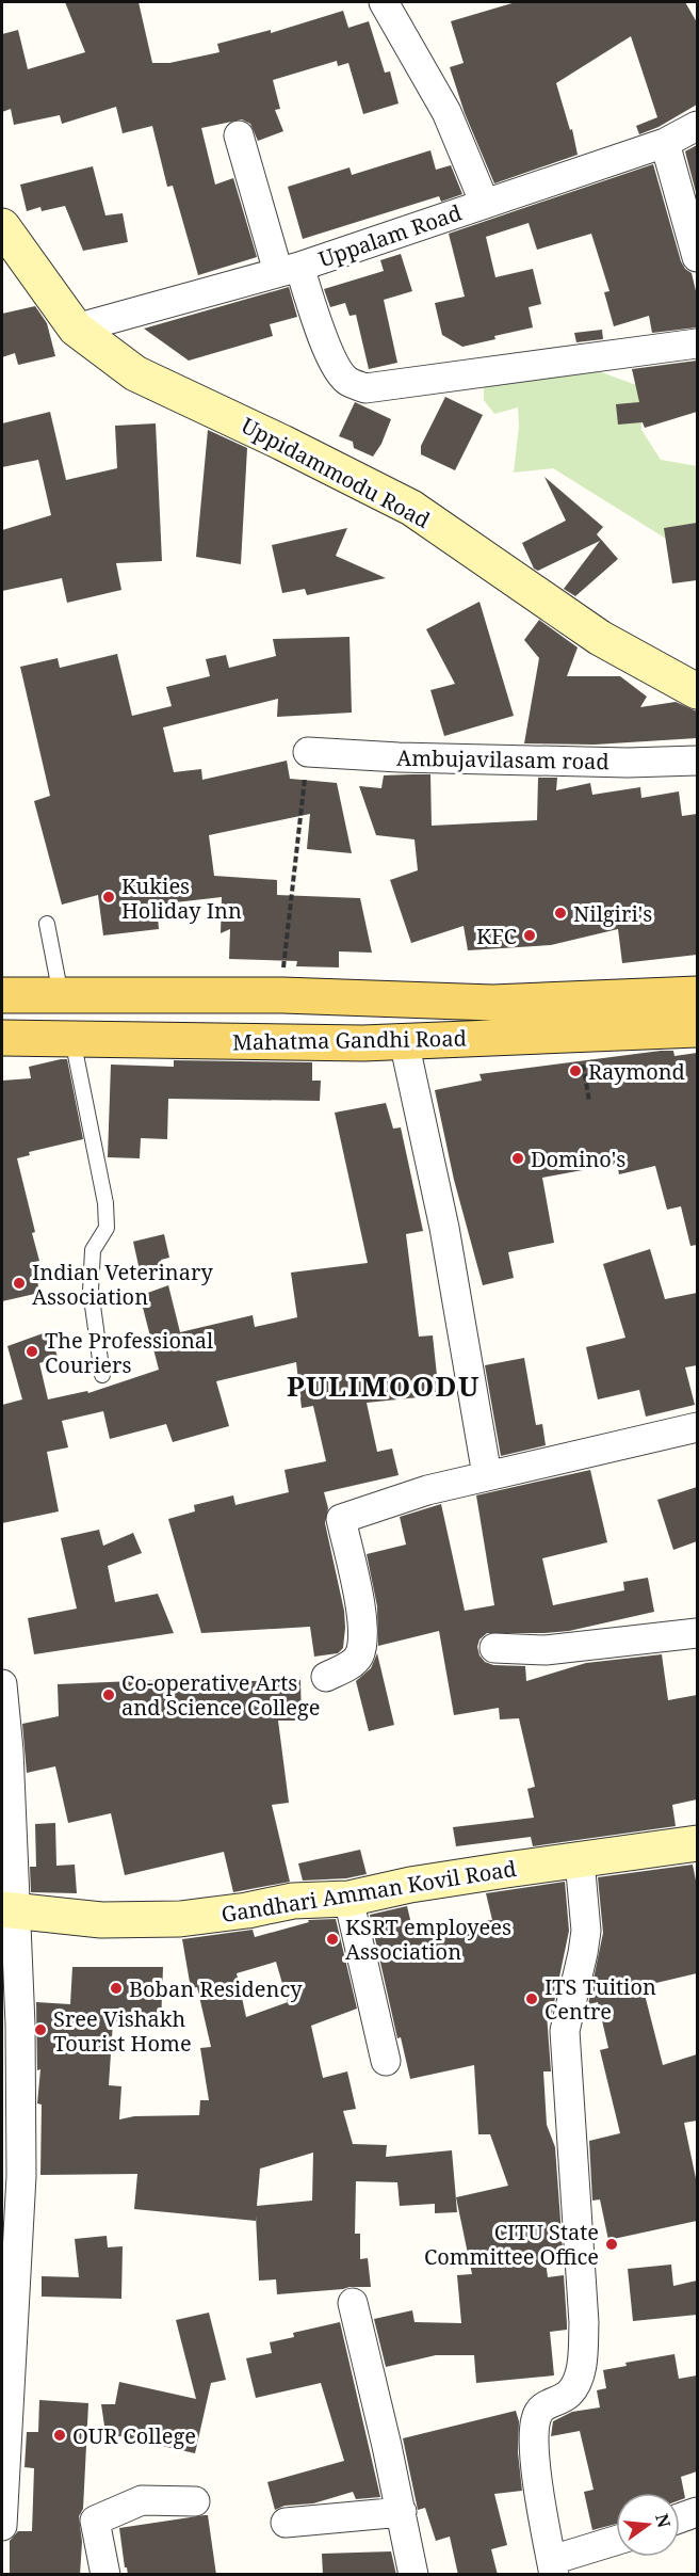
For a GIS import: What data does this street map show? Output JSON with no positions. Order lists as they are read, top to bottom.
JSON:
{
  "streets": {
    "main road": ["Mahatma Gandhi Road"],
    "street": [
      "Uppalam Road",
      "Uppidammodu Road",
      "Ambujavilasam road",
      "Gandhari Amman Kovil Road"
    ]
  },
  "crossings": [
    ["Uppalam Road", "Uppidammodu Road"]
  ],
  "districts": ["PULIMOODU"],
  "places": [
    "Kukies Holiday Inn",
    "Nilgiri's",
    "KFC",
    "Raymond",
    "Domino's",
    "Indian Veterinary Association",
    "The Professional Couriers",
    "Co-operative Arts and Science College",
    "KSRT employees Association",
    "Boban Residency",
    "ITS Tuition Centre",
    "Sree Vishakh Tourist Home",
    "CITU State Committee Office",
    "OUR College"
  ],
  "north": "right"
}
